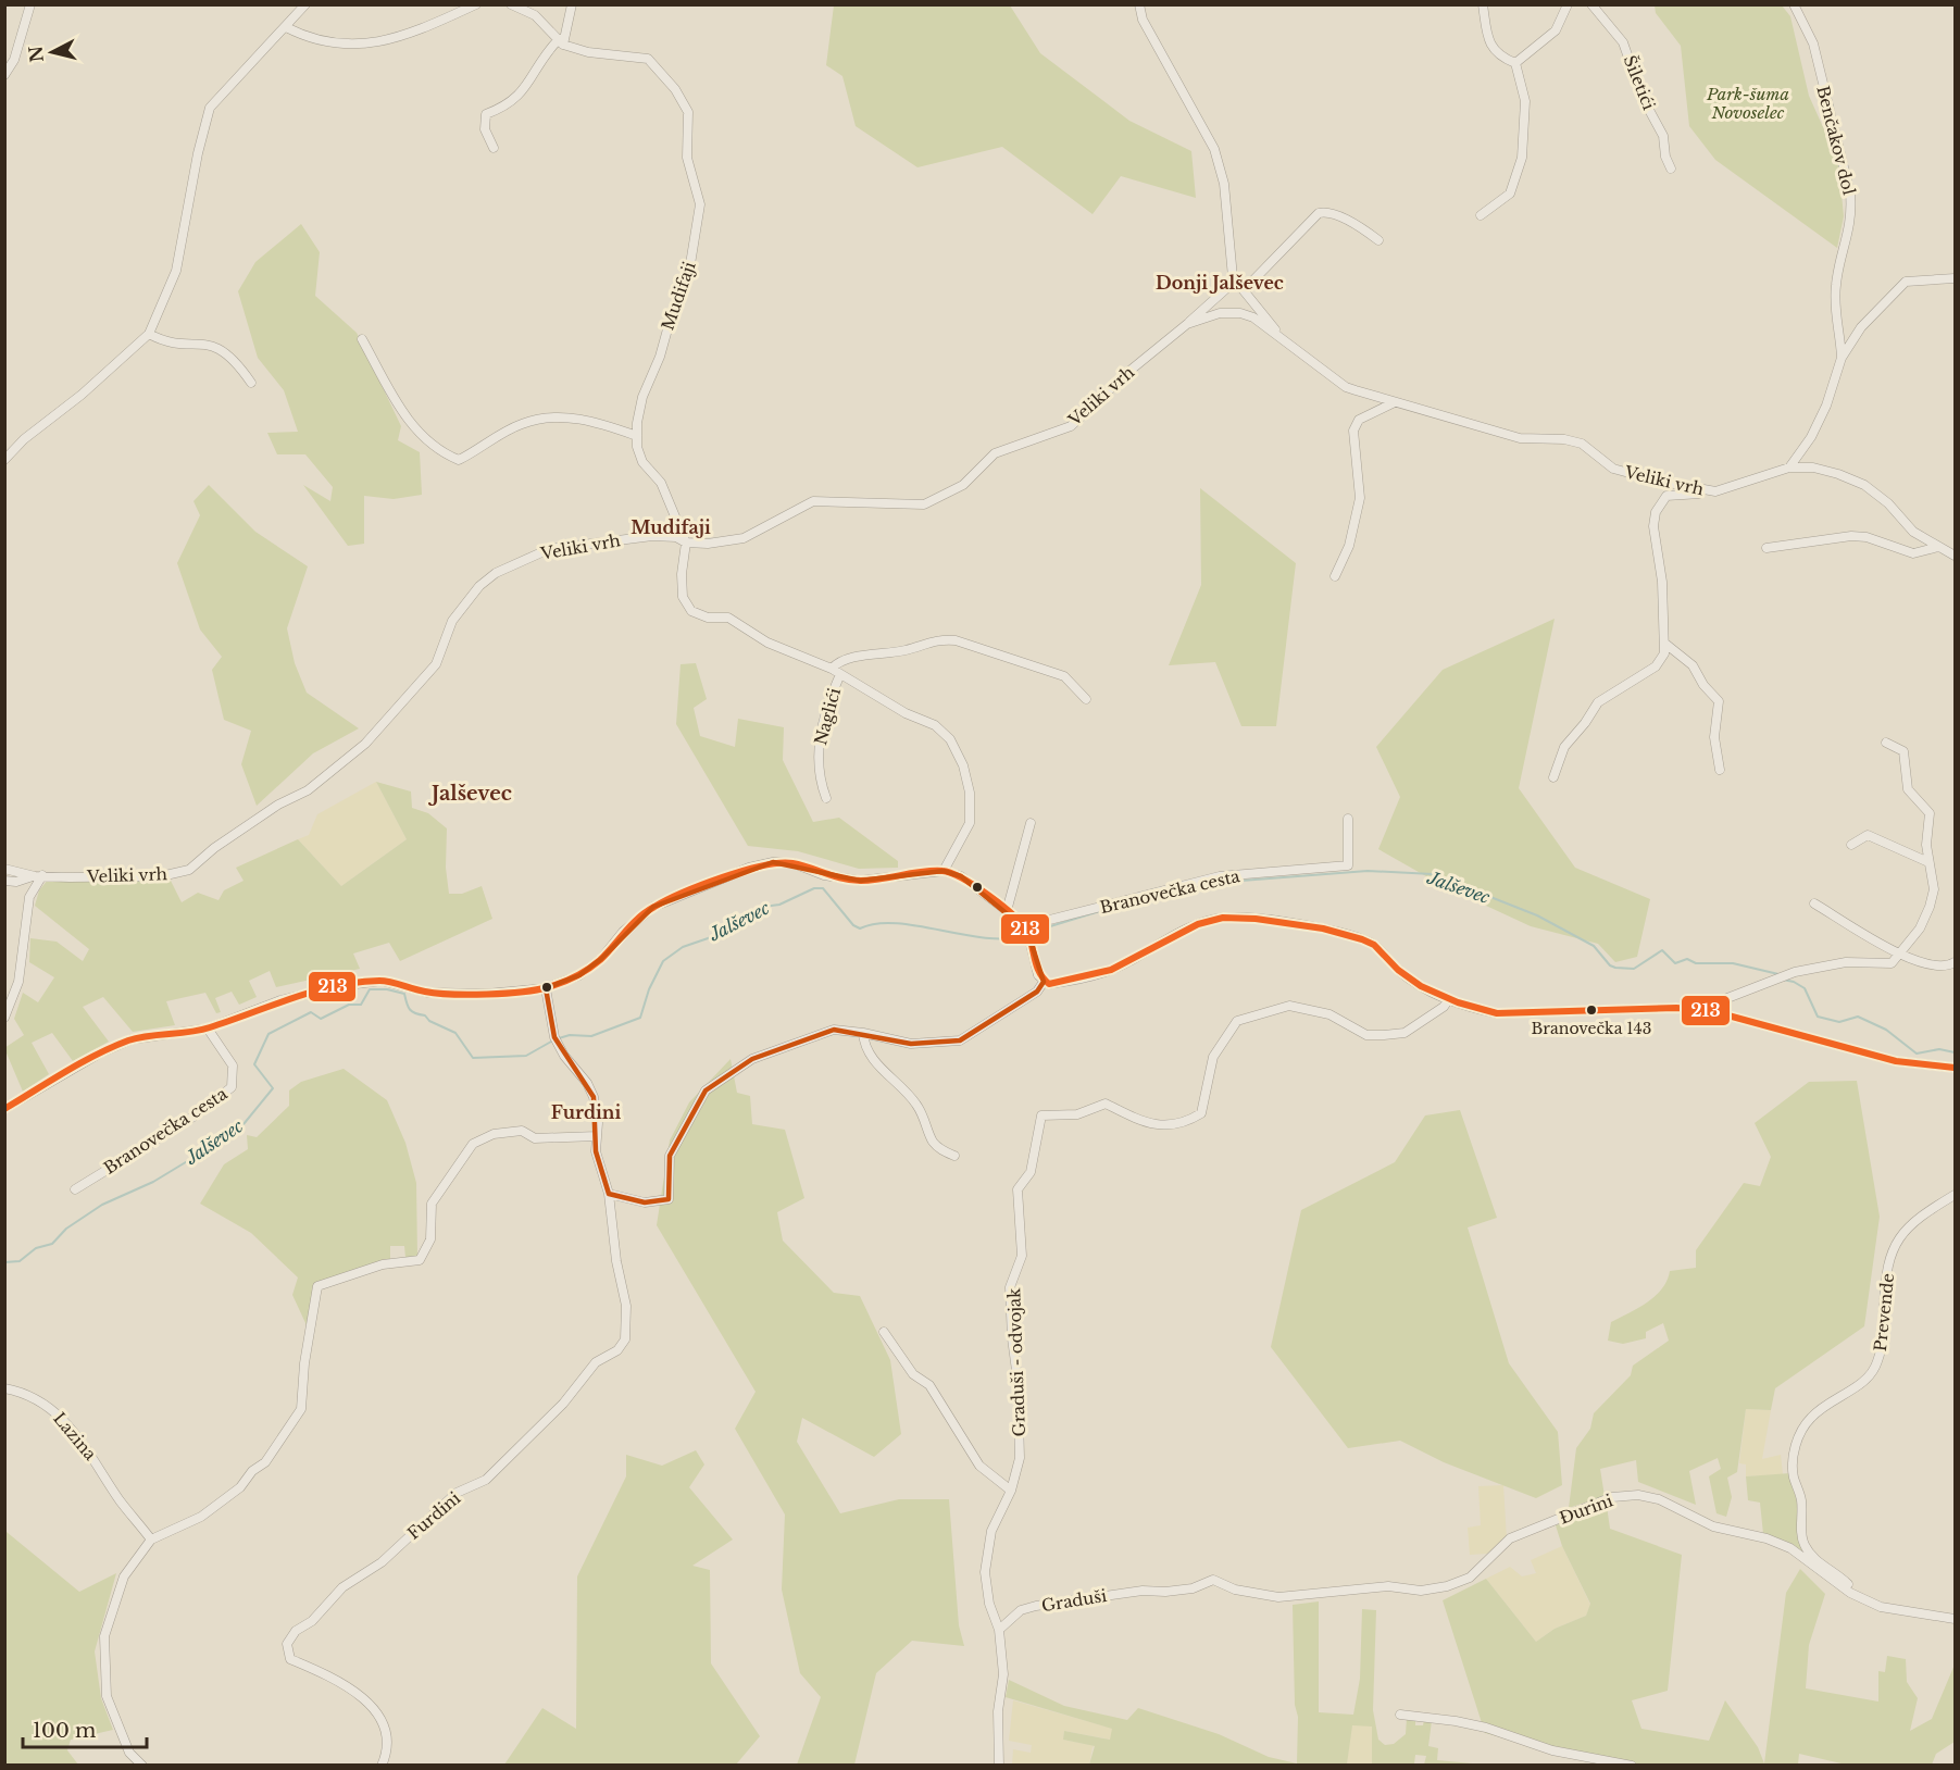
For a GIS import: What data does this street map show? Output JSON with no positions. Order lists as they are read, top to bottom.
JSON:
{
  "streets": {
    "street": [
      "Šiletići",
      "Benčakov dol",
      "Mudifaji",
      "Veliki vrh",
      "Naglići",
      "Branovečka cesta",
      "Prevende",
      "Graduši - odvojak",
      "Lazina",
      "Đurini",
      "Furdini",
      "Graduši"
    ]
  },
  "crossings": [
    ["Mudifaji", "Veliki vrh"],
    ["Mudifaji", "Naglići"],
    ["Prevende", "Đurini"],
    ["Graduši - odvojak", "Graduši"],
    ["Đurini", "Graduši"]
  ],
  "districts": [
    "Donji Jalševec",
    "Mudifaji",
    "Jalševec",
    "Furdini"
  ],
  "water": ["Jalševec"],
  "parks": ["Park-šuma Novoselec"],
  "places": ["Branovečka 143"],
  "lines": ["transit line 213"],
  "scale_bar": "100 m",
  "north": "left"
}
